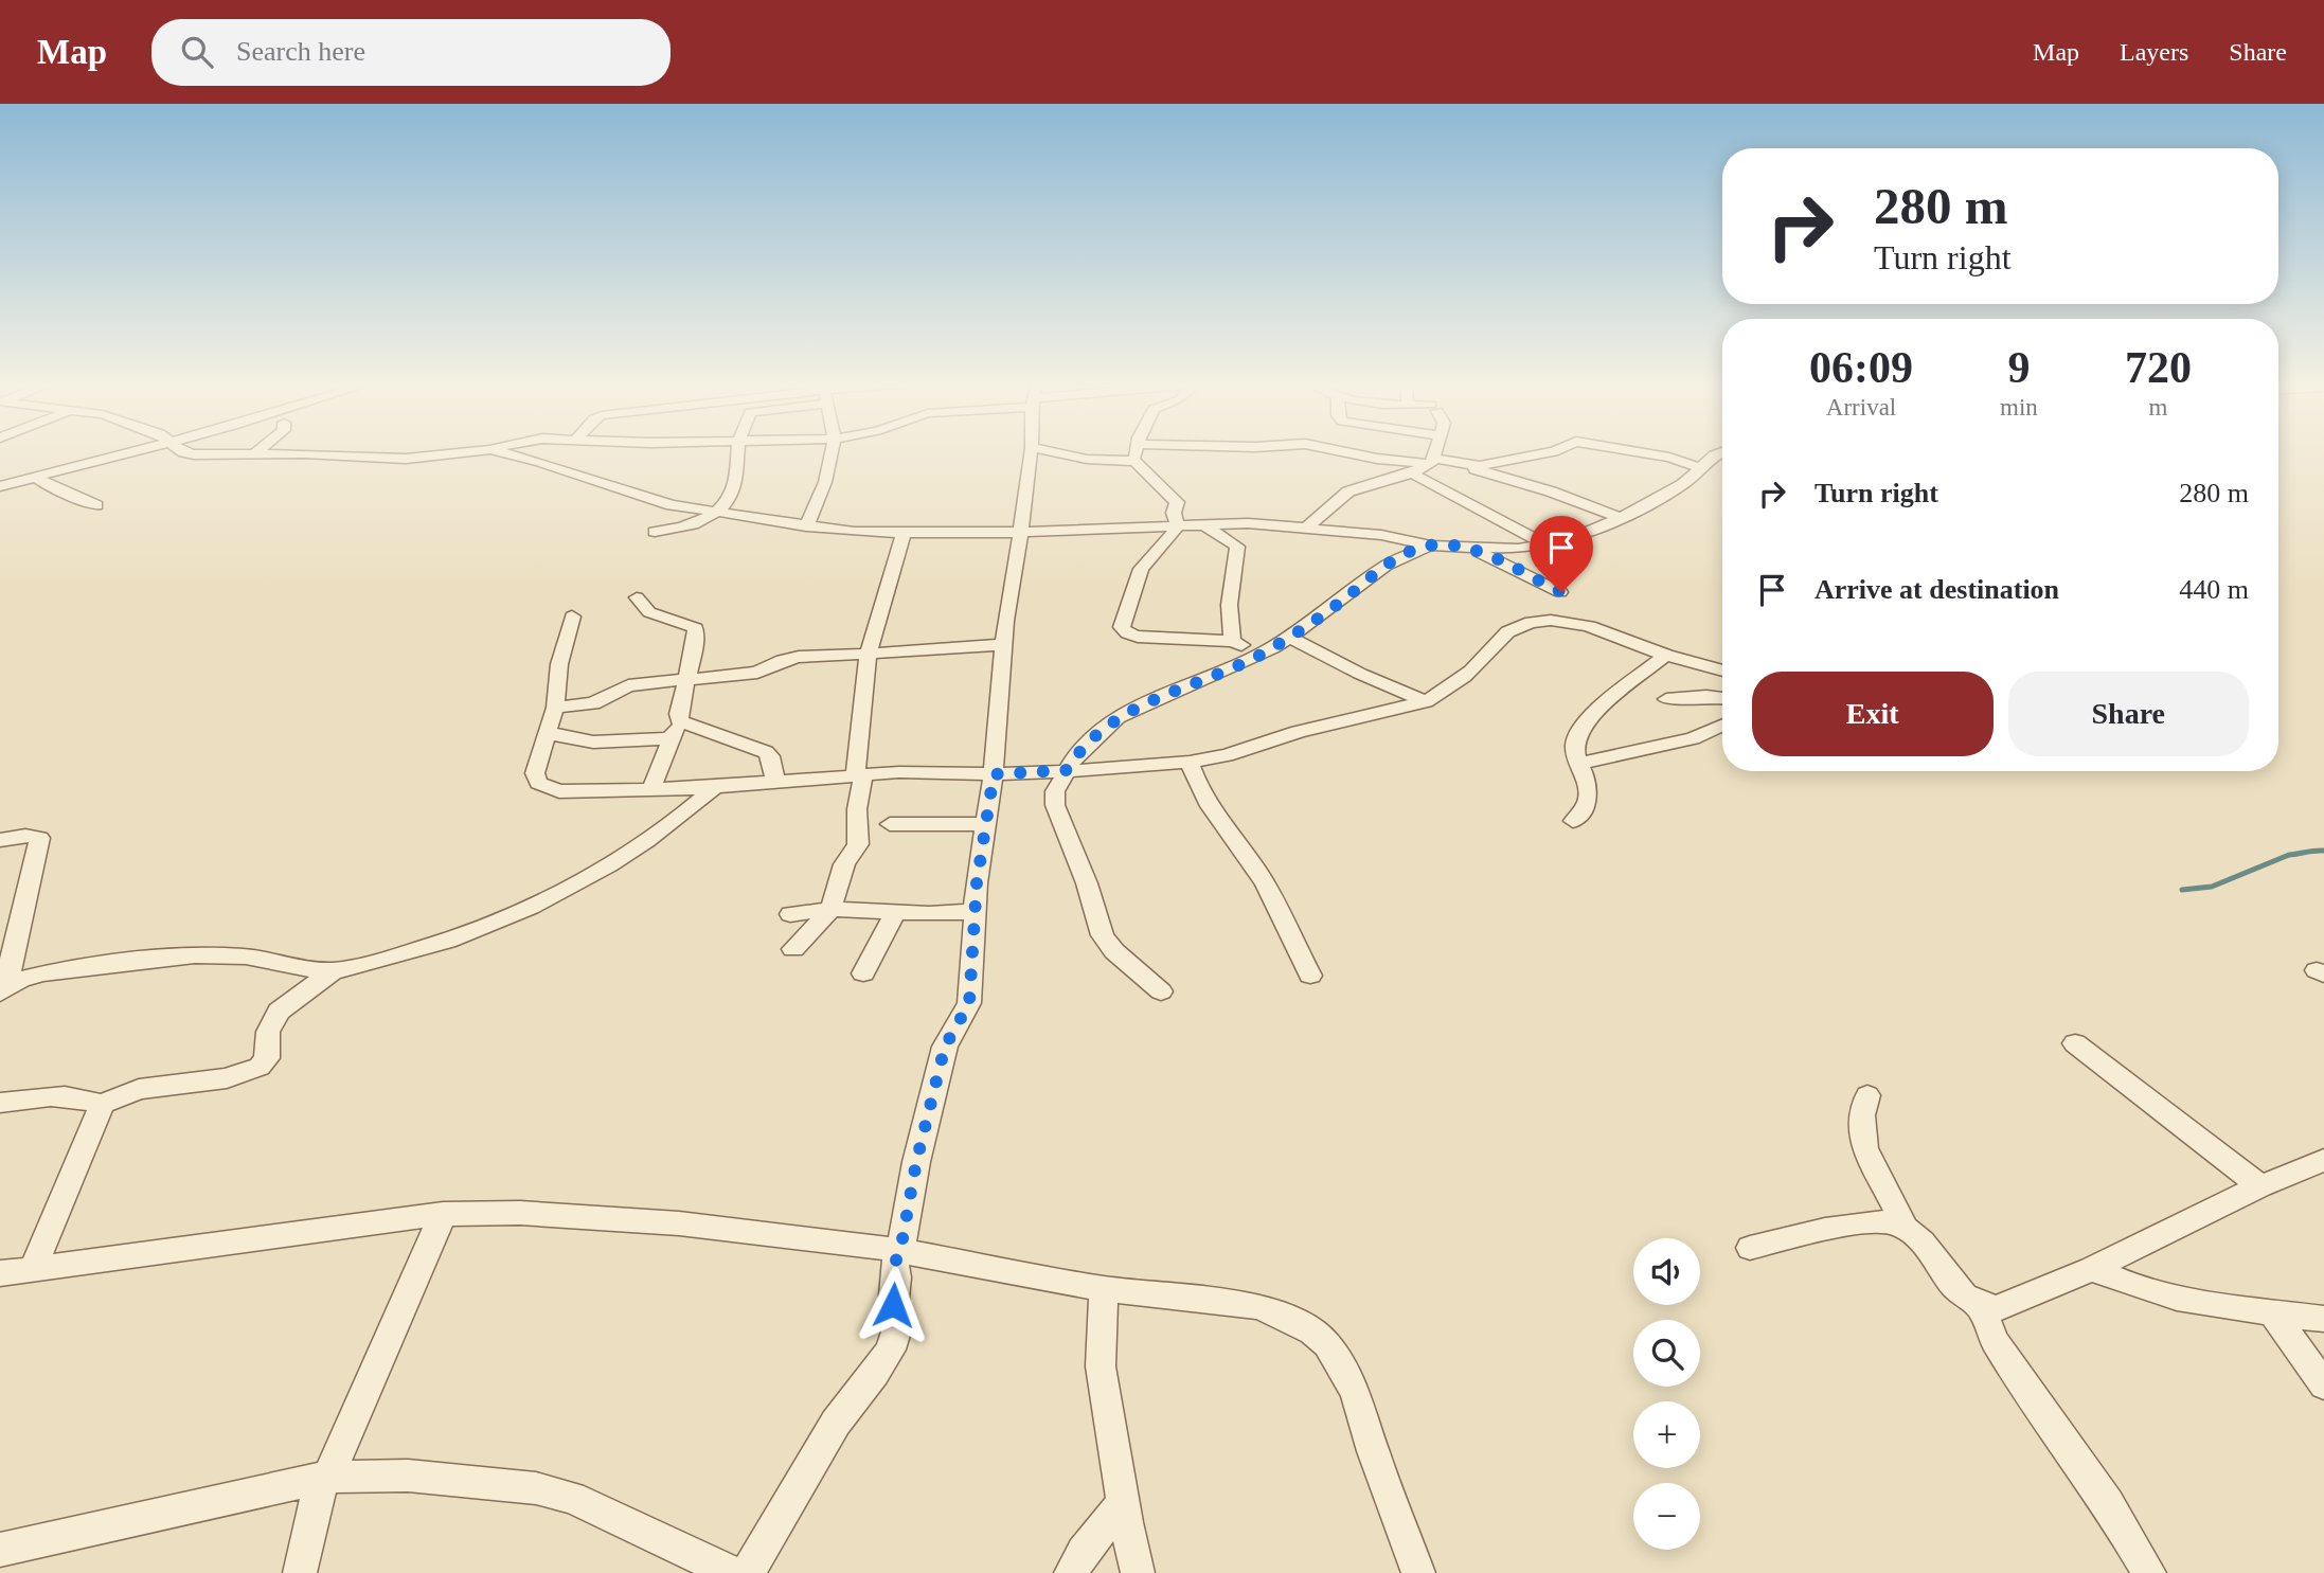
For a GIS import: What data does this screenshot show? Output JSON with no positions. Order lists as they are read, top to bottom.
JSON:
{
  "page": {
    "header": "Map",
    "search": "Search here",
    "nav": ["Map", "Layers", "Share"],
    "turn": ["280 m", "Turn right"],
    "eta": [
      "06:09",
      "Arrival",
      "9",
      "min",
      "720",
      "m"
    ],
    "list": [
      {
        "name": "Turn right",
        "value": "280 m"
      },
      {
        "name": "Arrive at destination",
        "value": "440 m"
      }
    ],
    "buttons": ["Exit", "Share"],
    "map_buttons": ["+", "−"]
  }
}
